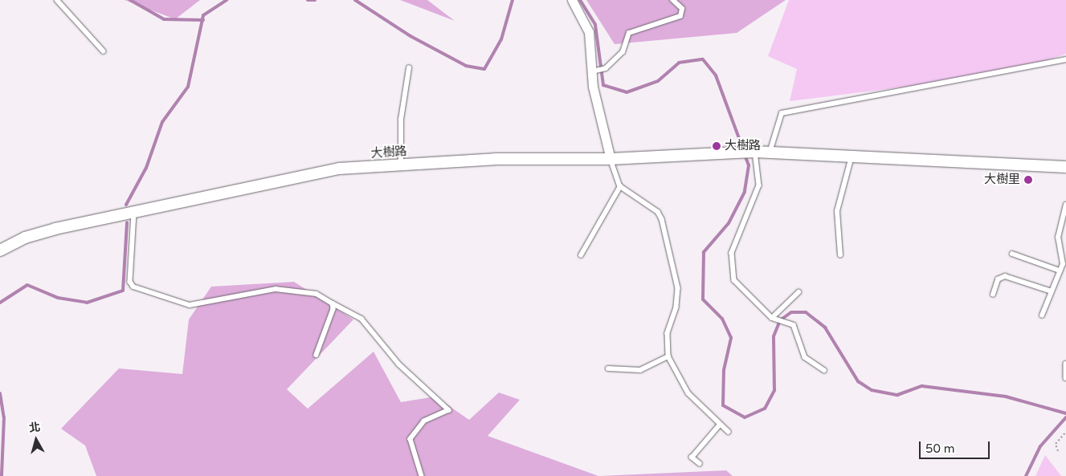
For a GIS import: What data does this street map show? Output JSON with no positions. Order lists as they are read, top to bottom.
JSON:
{
  "streets": {
    "street": ["大樹路"]
  },
  "places": ["大樹路", "大樹里"],
  "scale_bar": "50 m",
  "north": "top"
}
